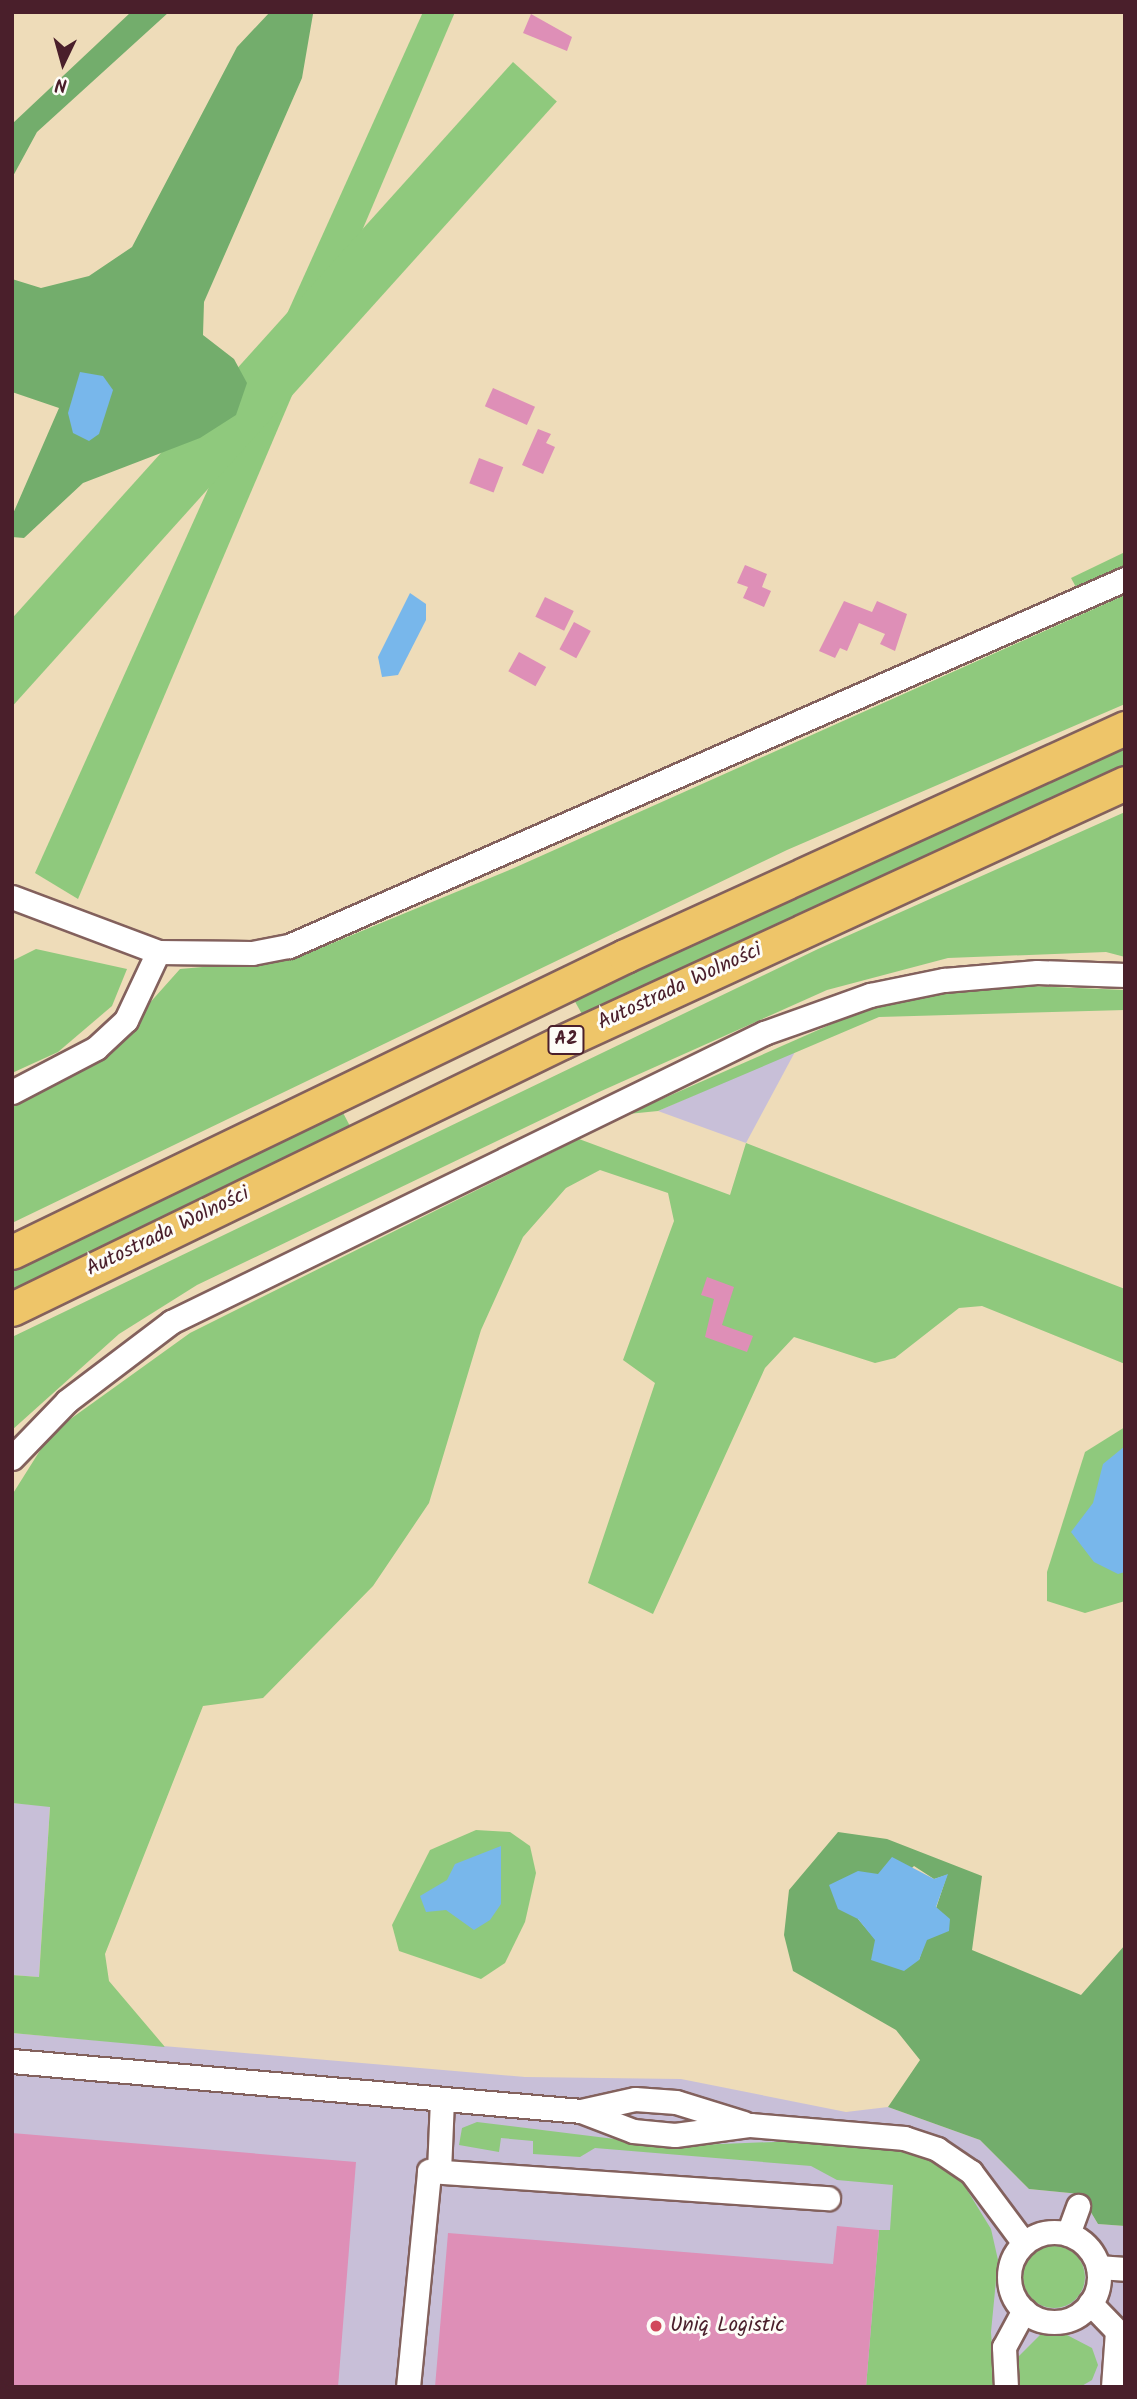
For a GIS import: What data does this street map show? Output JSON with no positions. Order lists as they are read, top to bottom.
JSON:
{
  "streets": {
    "highway": ["Autostrada Wolności", "A2"]
  },
  "places": ["Uniq Logistic"],
  "north": "bottom"
}
